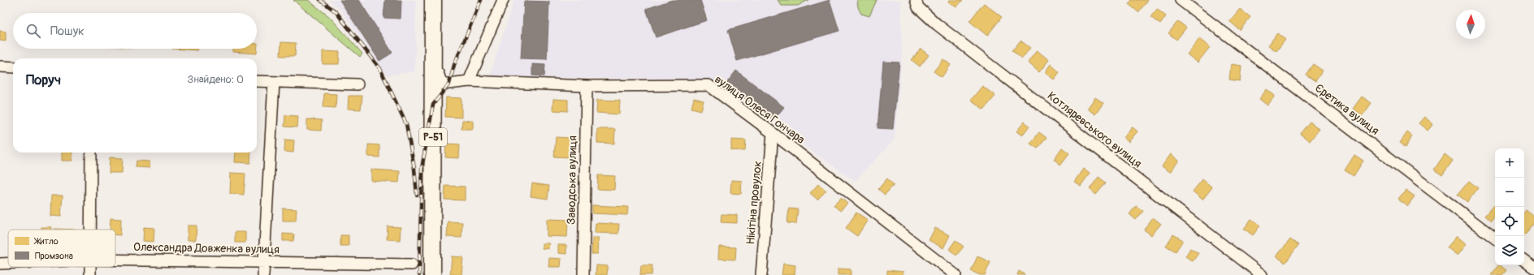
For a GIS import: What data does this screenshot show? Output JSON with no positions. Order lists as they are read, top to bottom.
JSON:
{
  "streets": {
    "main road": ["Р-51"],
    "street": [
      "вулиця Олеся Гончара",
      "Єретика вулиця",
      "Котляревського вулиця",
      "Заводська вулиця",
      "Нікітіна провулок",
      "Олександра Довженка вулиця"
    ]
  },
  "crossings": [
    ["вулиця Олеся Гончара", "Заводська вулиця"],
    ["вулиця Олеся Гончара", "Нікітіна провулок"]
  ],
  "legend": ["Житло", "Промзона"],
  "north": "top",
  "page": {
    "search": "Пошук",
    "heading": ["Поруч", "Знайдено: 0"],
    "map_buttons": ["+", "−"]
  }
}
